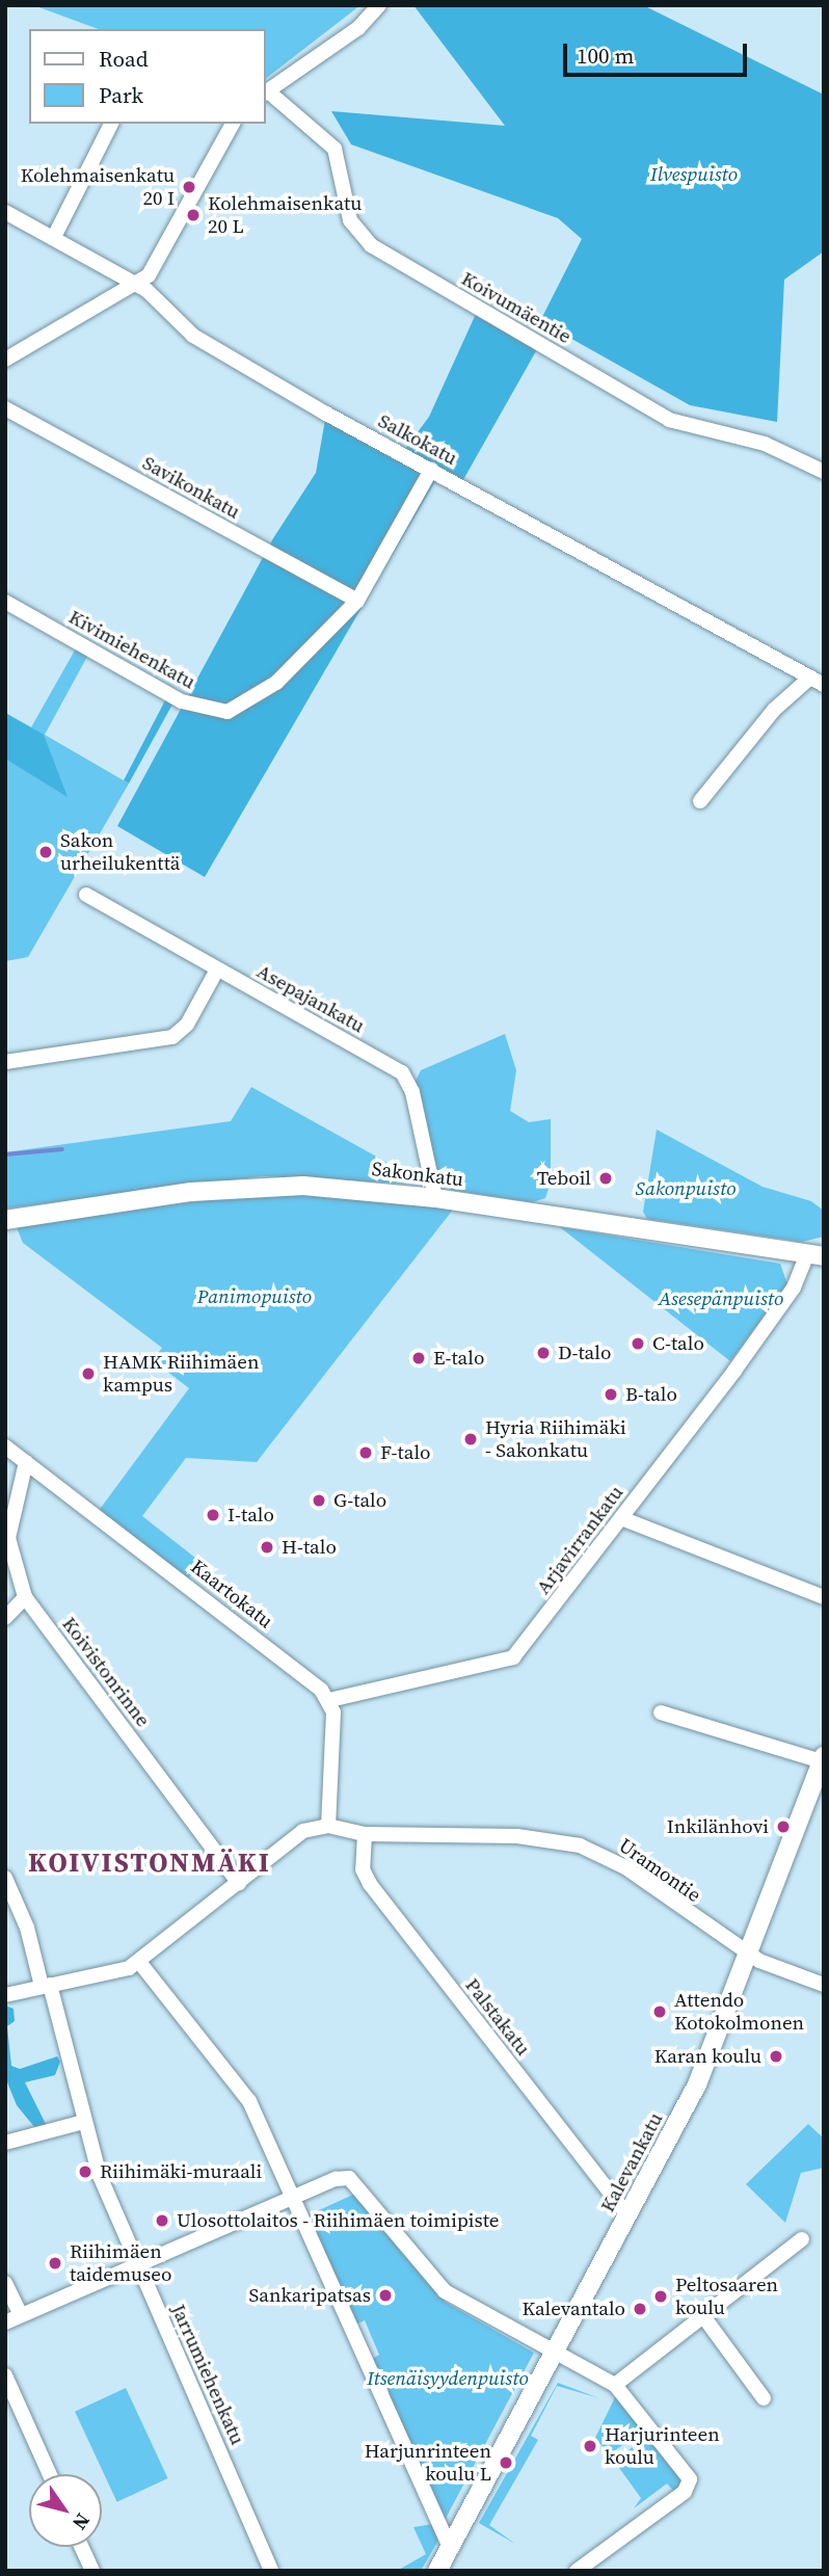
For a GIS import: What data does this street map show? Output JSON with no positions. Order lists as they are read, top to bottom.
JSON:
{
  "streets": {
    "street": [
      "Koivumäentie",
      "Salkokatu",
      "Savikonkatu",
      "Kivimiehenkatu",
      "Asepajankatu",
      "Sakonkatu",
      "Arjavirrankatu",
      "Kaartokatu",
      "Koivistonrinne",
      "Uramontie",
      "Palstakatu",
      "Kalevankatu",
      "Jarrumiehenkatu"
    ]
  },
  "crossings": [
    ["Salkokatu", "Kivimiehenkatu"],
    ["Savikonkatu", "Kivimiehenkatu"],
    ["Asepajankatu", "Sakonkatu"],
    ["Sakonkatu", "Arjavirrankatu"],
    ["Arjavirrankatu", "Kaartokatu"],
    ["Kaartokatu", "Koivistonrinne"],
    ["Uramontie", "Palstakatu"],
    ["Uramontie", "Kalevankatu"],
    ["Palstakatu", "Kalevankatu"]
  ],
  "districts": ["KOIVISTONMÄKI"],
  "parks": [
    "Ilvespuisto",
    "Sakonpuisto",
    "Panimopuisto",
    "Asesepänpuisto",
    "Itsenäisyydenpuisto"
  ],
  "places": [
    "Kolehmaisenkatu 20 I",
    "Kolehmaisenkatu 20 L",
    "Sakon urheilukenttä",
    "Teboil",
    "C-talo",
    "D-talo",
    "E-talo",
    "HAMK Riihimäen kampus",
    "B-talo",
    "Hyria Riihimäki - Sakonkatu",
    "F-talo",
    "G-talo",
    "I-talo",
    "H-talo",
    "Inkilänhovi",
    "Attendo Kotokolmonen",
    "Karan koulu",
    "Riihimäki-muraali",
    "Ulosottolaitos - Riihimäen toimipiste",
    "Riihimäen taidemuseo",
    "Sankaripatsas",
    "Peltosaaren koulu",
    "Kalevantalo",
    "Harjurinteen koulu",
    "Harjunrinteen koulu L"
  ],
  "legend": ["Road", "Park"],
  "scale_bar": "100 m",
  "north": "bottom right"
}
